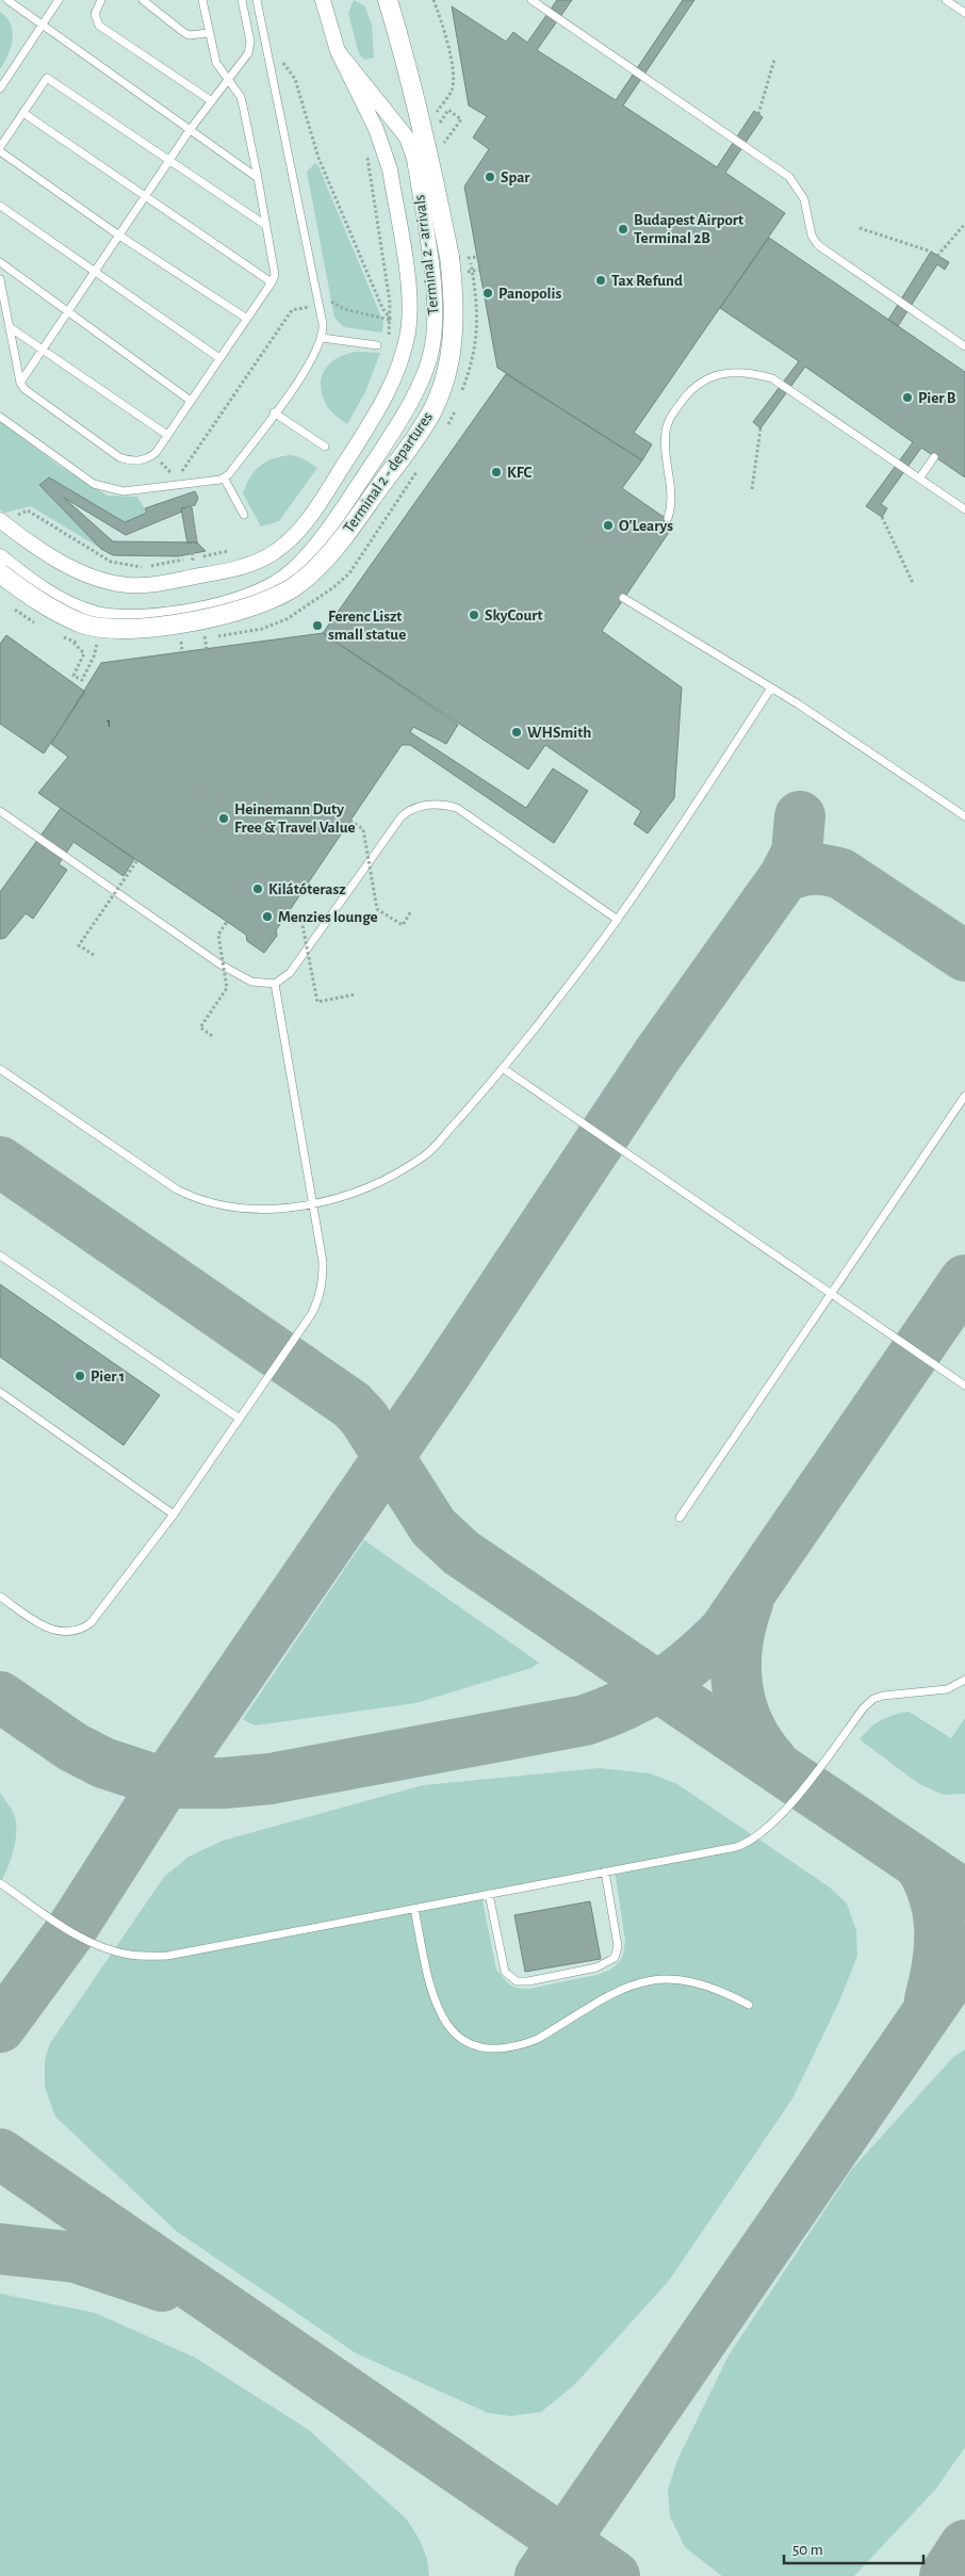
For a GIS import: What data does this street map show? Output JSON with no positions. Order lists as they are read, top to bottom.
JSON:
{
  "streets": {
    "street": ["Terminal 2 - arrivals", "Terminal 2 - departures"]
  },
  "places": [
    "Spar",
    "Budapest Airport Terminal 2B",
    "Tax Refund",
    "Panopolis",
    "Pier B",
    "KFC",
    "O'Learys",
    "SkyCourt",
    "Ferenc Liszt small statue",
    "WHSmith",
    "Heinemann Duty Free & Travel Value",
    "Kilátóterasz",
    "Menzies lounge",
    "Pier 1"
  ],
  "house_numbers": ["1"],
  "scale_bar": "50 m"
}
